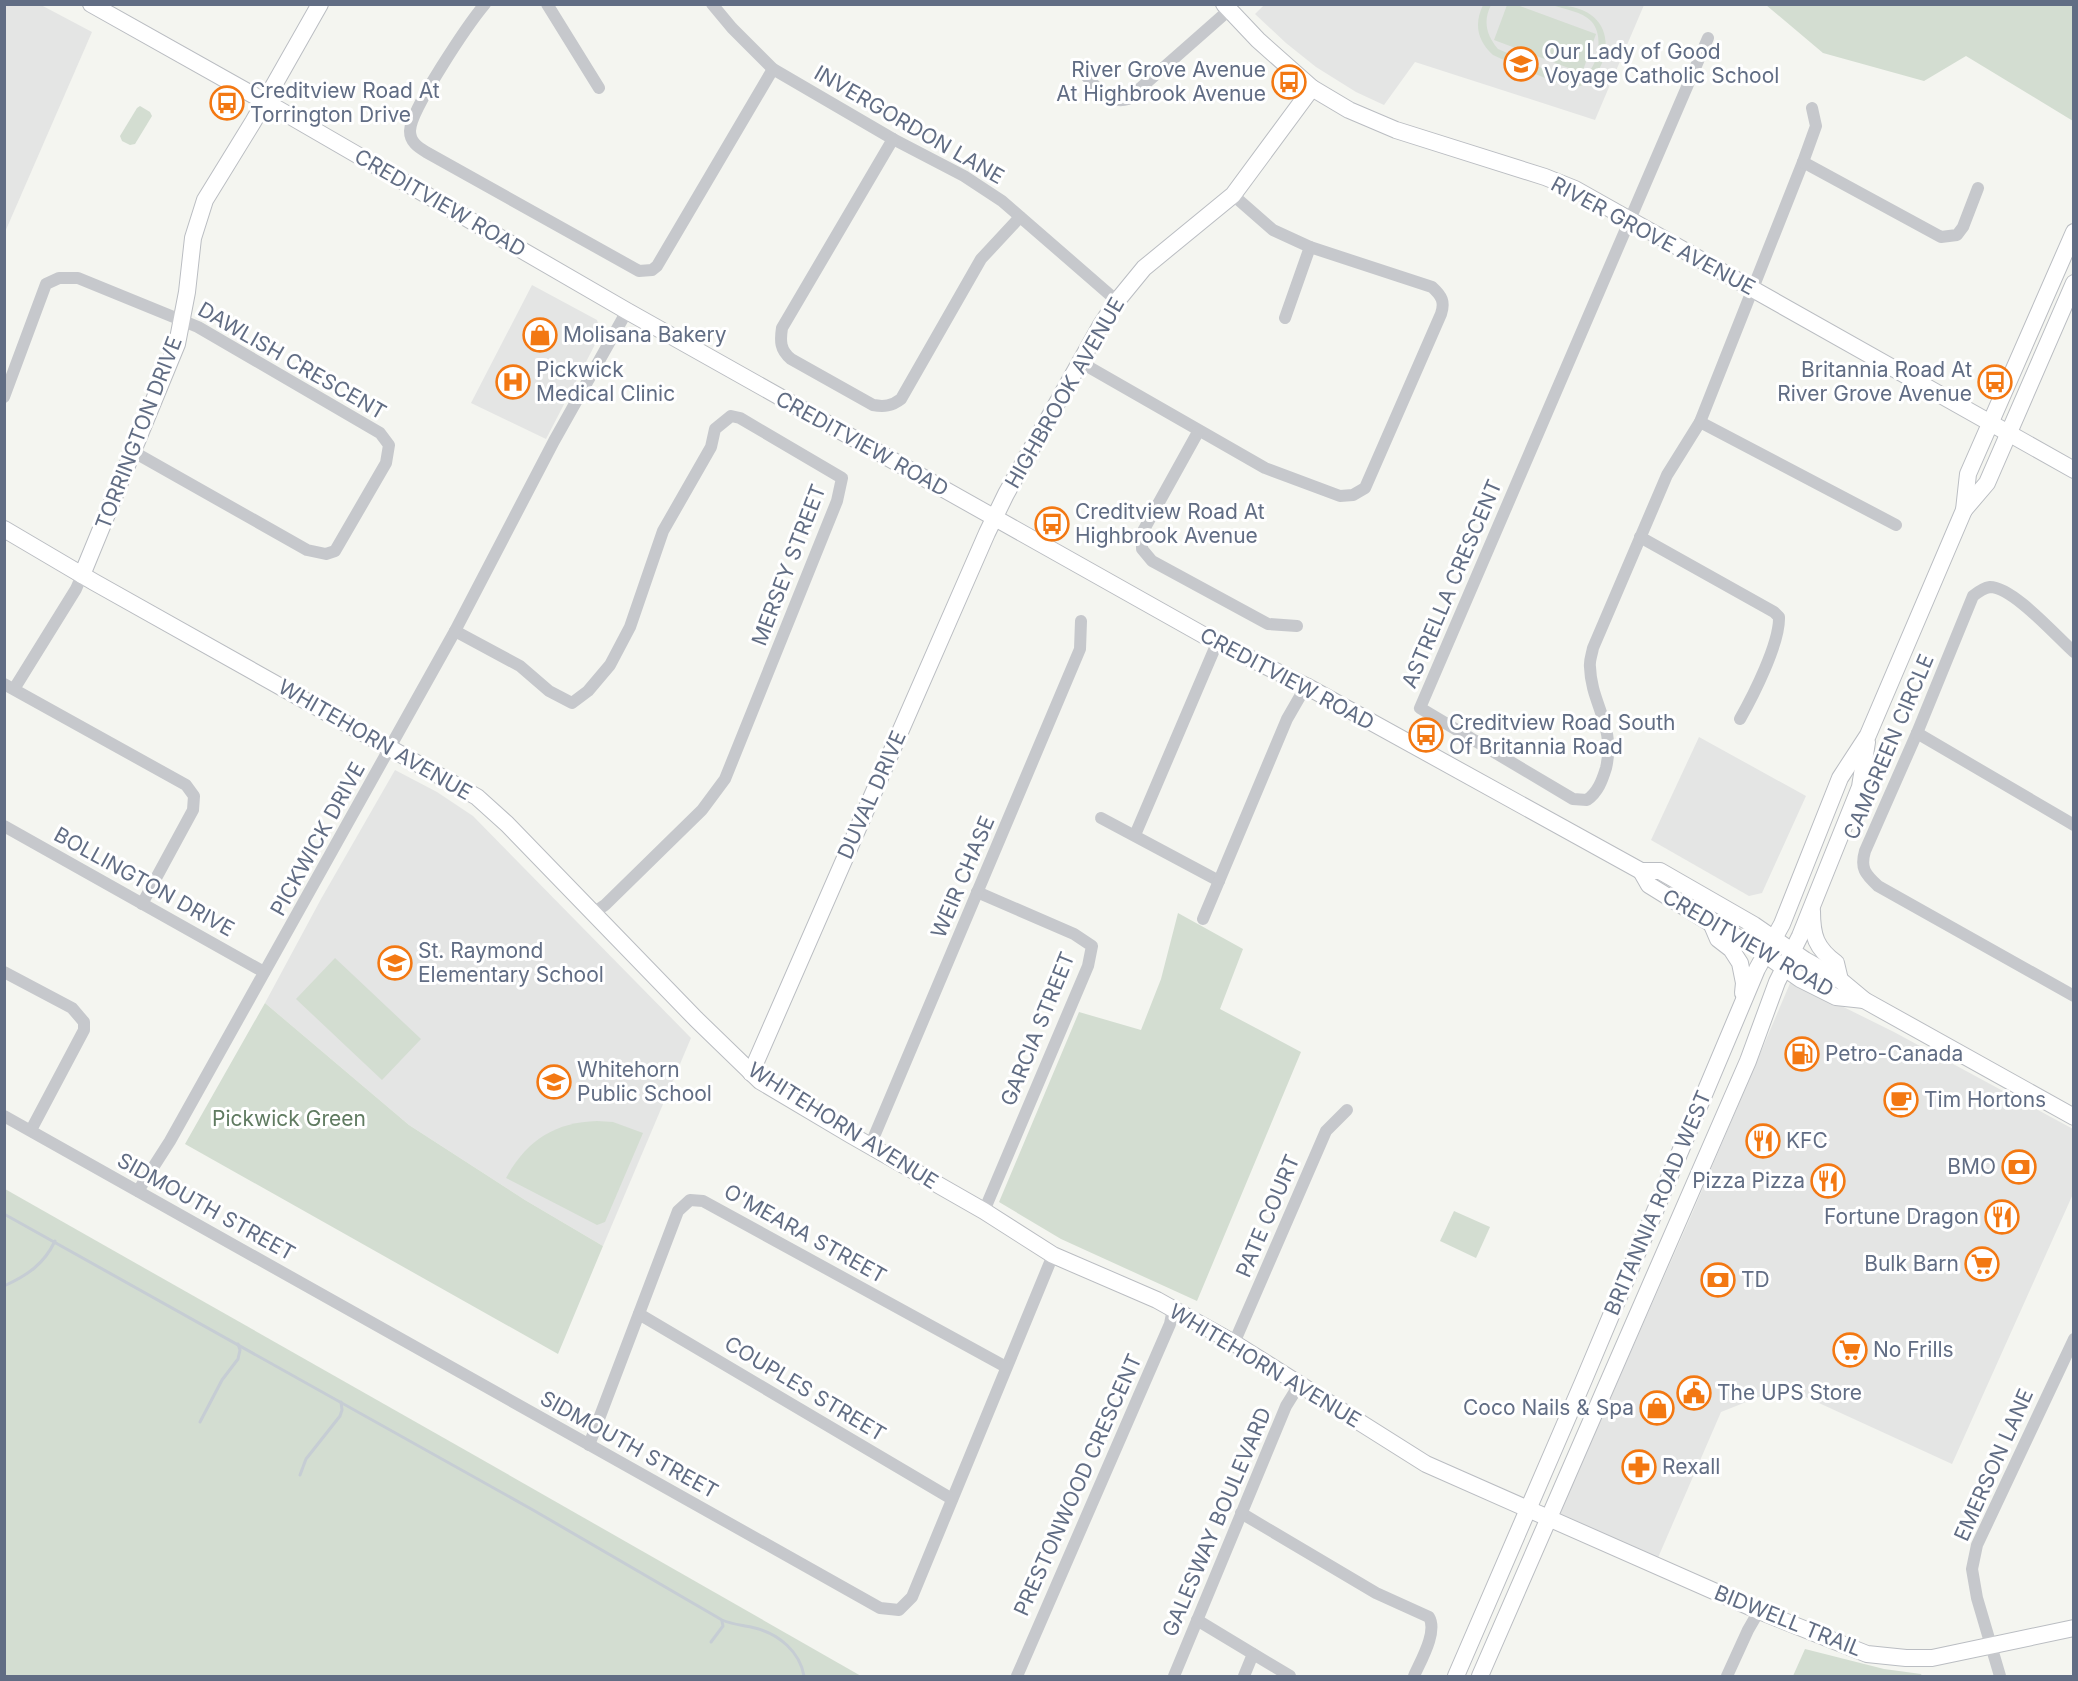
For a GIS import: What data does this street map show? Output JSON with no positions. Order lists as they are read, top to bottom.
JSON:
{
  "streets": {
    "main road": [
      "CREDITVIEW ROAD",
      "RIVER GROVE AVENUE",
      "HIGHBROOK AVENUE",
      "TORRINGTON DRIVE",
      "WHITEHORN AVENUE",
      "DUVAL DRIVE",
      "BRITANNIA ROAD WEST",
      "BIDWELL TRAIL"
    ],
    "street": [
      "INVERGORDON LANE",
      "DAWLISH CRESCENT",
      "MERSEY STREET",
      "ASTRELLA CRESCENT",
      "CAMGREEN CIRCLE",
      "PICKWICK DRIVE",
      "WEIR CHASE",
      "BOLLINGTON DRIVE",
      "GARCIA STREET",
      "SIDMOUTH STREET",
      "PATE COURT",
      "O'MEARA STREET",
      "COUPLES STREET",
      "EMERSON LANE",
      "PRESTONWOOD CRESCENT",
      "GALESWAY BOULEVARD"
    ]
  },
  "crossings": [
    ["INVERGORDON LANE", "HIGHBROOK AVENUE"],
    ["CREDITVIEW ROAD", "HIGHBROOK AVENUE"],
    ["CREDITVIEW ROAD", "TORRINGTON DRIVE"],
    ["CREDITVIEW ROAD", "DUVAL DRIVE"],
    ["CREDITVIEW ROAD", "PICKWICK DRIVE"],
    ["CREDITVIEW ROAD", "BRITANNIA ROAD WEST"],
    ["RIVER GROVE AVENUE", "HIGHBROOK AVENUE"],
    ["RIVER GROVE AVENUE", "ASTRELLA CRESCENT"],
    ["RIVER GROVE AVENUE", "BRITANNIA ROAD WEST"],
    ["DAWLISH CRESCENT", "TORRINGTON DRIVE"],
    ["HIGHBROOK AVENUE", "DUVAL DRIVE"],
    ["TORRINGTON DRIVE", "WHITEHORN AVENUE"],
    ["MERSEY STREET", "WHITEHORN AVENUE"],
    ["MERSEY STREET", "PICKWICK DRIVE"],
    ["WHITEHORN AVENUE", "DUVAL DRIVE"],
    ["WHITEHORN AVENUE", "PICKWICK DRIVE"],
    ["WHITEHORN AVENUE", "WEIR CHASE"],
    ["WHITEHORN AVENUE", "GARCIA STREET"],
    ["WHITEHORN AVENUE", "BRITANNIA ROAD WEST"],
    ["WHITEHORN AVENUE", "SIDMOUTH STREET"],
    ["WHITEHORN AVENUE", "PATE COURT"],
    ["WHITEHORN AVENUE", "PRESTONWOOD CRESCENT"],
    ["WHITEHORN AVENUE", "GALESWAY BOULEVARD"],
    ["WHITEHORN AVENUE", "BIDWELL TRAIL"],
    ["PICKWICK DRIVE", "BOLLINGTON DRIVE"],
    ["PICKWICK DRIVE", "SIDMOUTH STREET"],
    ["WEIR CHASE", "GARCIA STREET"],
    ["BRITANNIA ROAD WEST", "BIDWELL TRAIL"],
    ["SIDMOUTH STREET", "O'MEARA STREET"],
    ["SIDMOUTH STREET", "COUPLES STREET"],
    ["O'MEARA STREET", "COUPLES STREET"],
    ["EMERSON LANE", "BIDWELL TRAIL"]
  ],
  "parks": ["Pickwick Green"],
  "places": {
    "school or university": ["Our Lady of Good Voyage Catholic School", "St. Raymond Elementary School", "Whitehorn Public School"],
    "bus stop": [
      "River Grove Avenue At Highbrook Avenue",
      "Creditview Road At Torrington Drive",
      "Britannia Road At River Grove Avenue",
      "Creditview Road At Highbrook Avenue",
      "Creditview Road South Of Britannia Road"
    ],
    "shop": ["Molisana Bakery", "Coco Nails & Spa"],
    "hospital": ["Pickwick Medical Clinic"],
    "fuel station": ["Petro-Canada"],
    "cafe": ["Tim Hortons"],
    "restaurant": ["KFC", "Pizza Pizza", "Fortune Dragon"],
    "bank": ["BMO", "TD"],
    "supermarket": ["Bulk Barn", "No Frills"],
    "public building": ["The UPS Store"],
    "pharmacy": ["Rexall"]
  }
}
